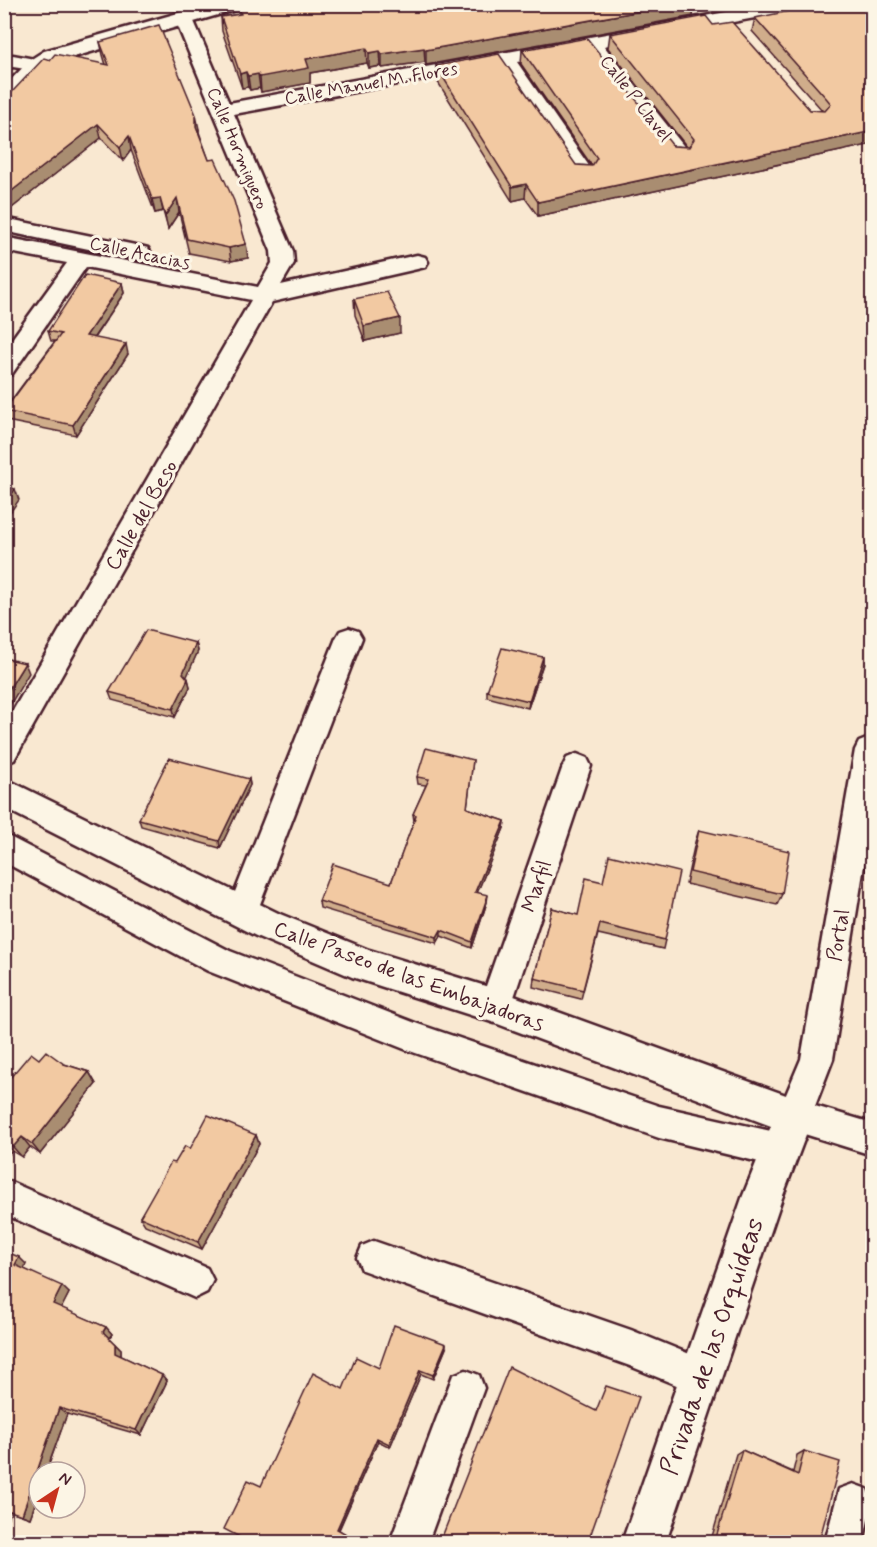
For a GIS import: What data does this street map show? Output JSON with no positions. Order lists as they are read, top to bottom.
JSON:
{
  "streets": {
    "street": [
      "Calle Manuel M. Flores",
      "Calle P Clavel",
      "Calle Hormiguero",
      "Calle Acacias",
      "Calle del Beso",
      "Marfil",
      "Portal",
      "Calle Paseo de las Embajadoras",
      "Privada de las Orquídeas"
    ]
  },
  "crossings": [
    ["Calle Manuel M. Flores", "Calle P Clavel"],
    ["Calle Manuel M. Flores", "Calle Hormiguero"],
    ["Calle Hormiguero", "Calle Acacias"],
    ["Calle Hormiguero", "Calle del Beso"],
    ["Calle Acacias", "Calle del Beso"],
    ["Marfil", "Calle Paseo de las Embajadoras"],
    ["Portal", "Calle Paseo de las Embajadoras"],
    ["Portal", "Privada de las Orquídeas"],
    ["Calle Paseo de las Embajadoras", "Privada de las Orquídeas"]
  ],
  "north": "top right"
}
